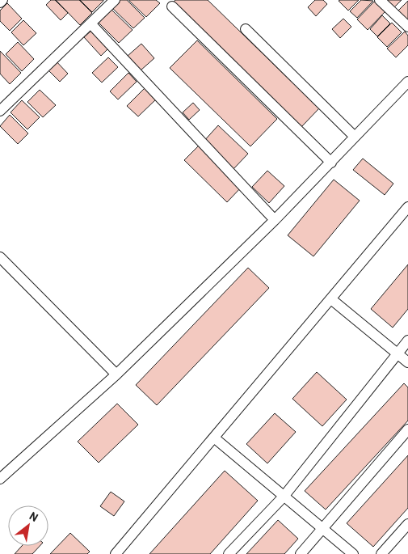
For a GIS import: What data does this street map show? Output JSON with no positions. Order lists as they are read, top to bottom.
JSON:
{
  "north": "top right"
}
